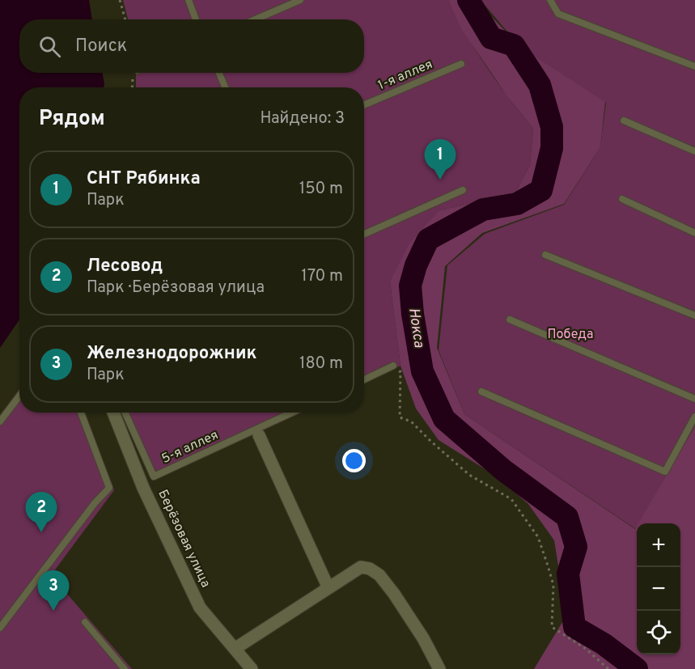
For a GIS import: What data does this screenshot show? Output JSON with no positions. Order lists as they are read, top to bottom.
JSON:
{
  "streets": {
    "street": ["Берёзовая улица"],
    "lane": ["1-я аллея", "5-я аллея"]
  },
  "water": ["Нокса"],
  "parks": ["Победа"],
  "page": {
    "search": "Поиск",
    "heading": ["Рядом", "Найдено: 3"],
    "pins": ["1", "2", "3"],
    "list": [
      {
        "mark": "1",
        "name": "СНТ Рябинка",
        "note": "Парк",
        "value": "150 m"
      },
      {
        "mark": "2",
        "name": "Лесовод",
        "note": "Парк · Берёзовая улица",
        "value": "170 m"
      },
      {
        "mark": "3",
        "name": "Железнодорожник",
        "note": "Парк",
        "value": "180 m"
      }
    ],
    "map_buttons": ["+", "−"]
  }
}
